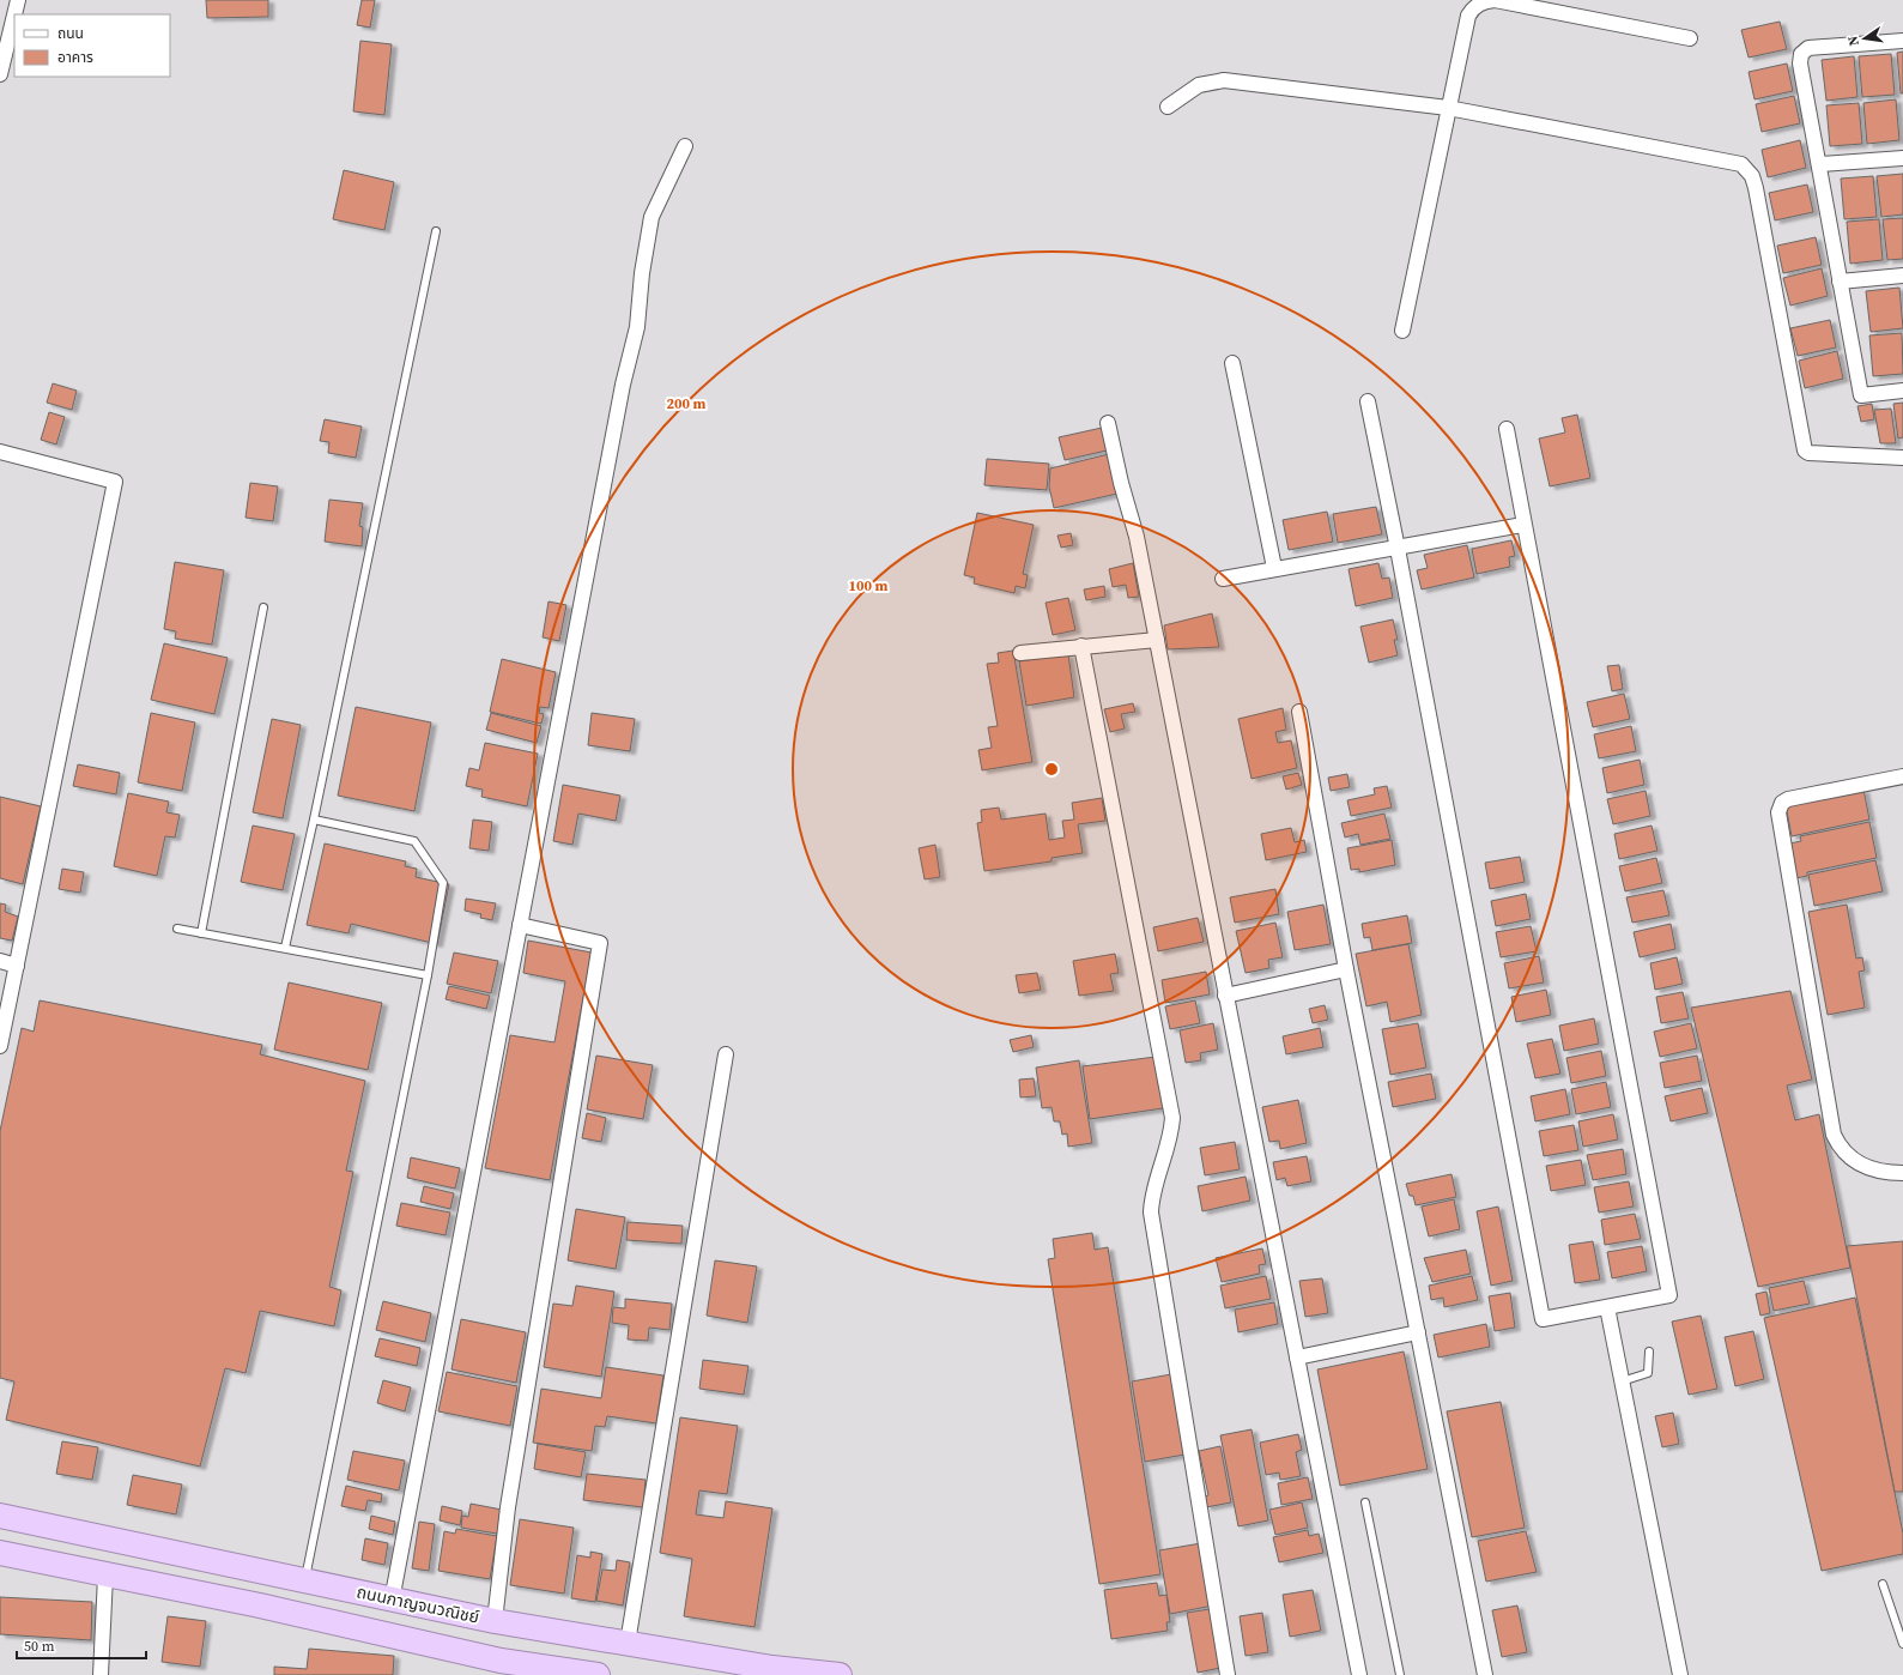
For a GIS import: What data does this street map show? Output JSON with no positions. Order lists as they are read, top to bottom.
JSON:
{
  "streets": {
    "highway": ["ถนนกาญจนวณิชย์"]
  },
  "legend": ["ถนน", "อาคาร"],
  "scale_bar": "50 m",
  "north": "left",
  "rings": ["200 m", "100 m"]
}
